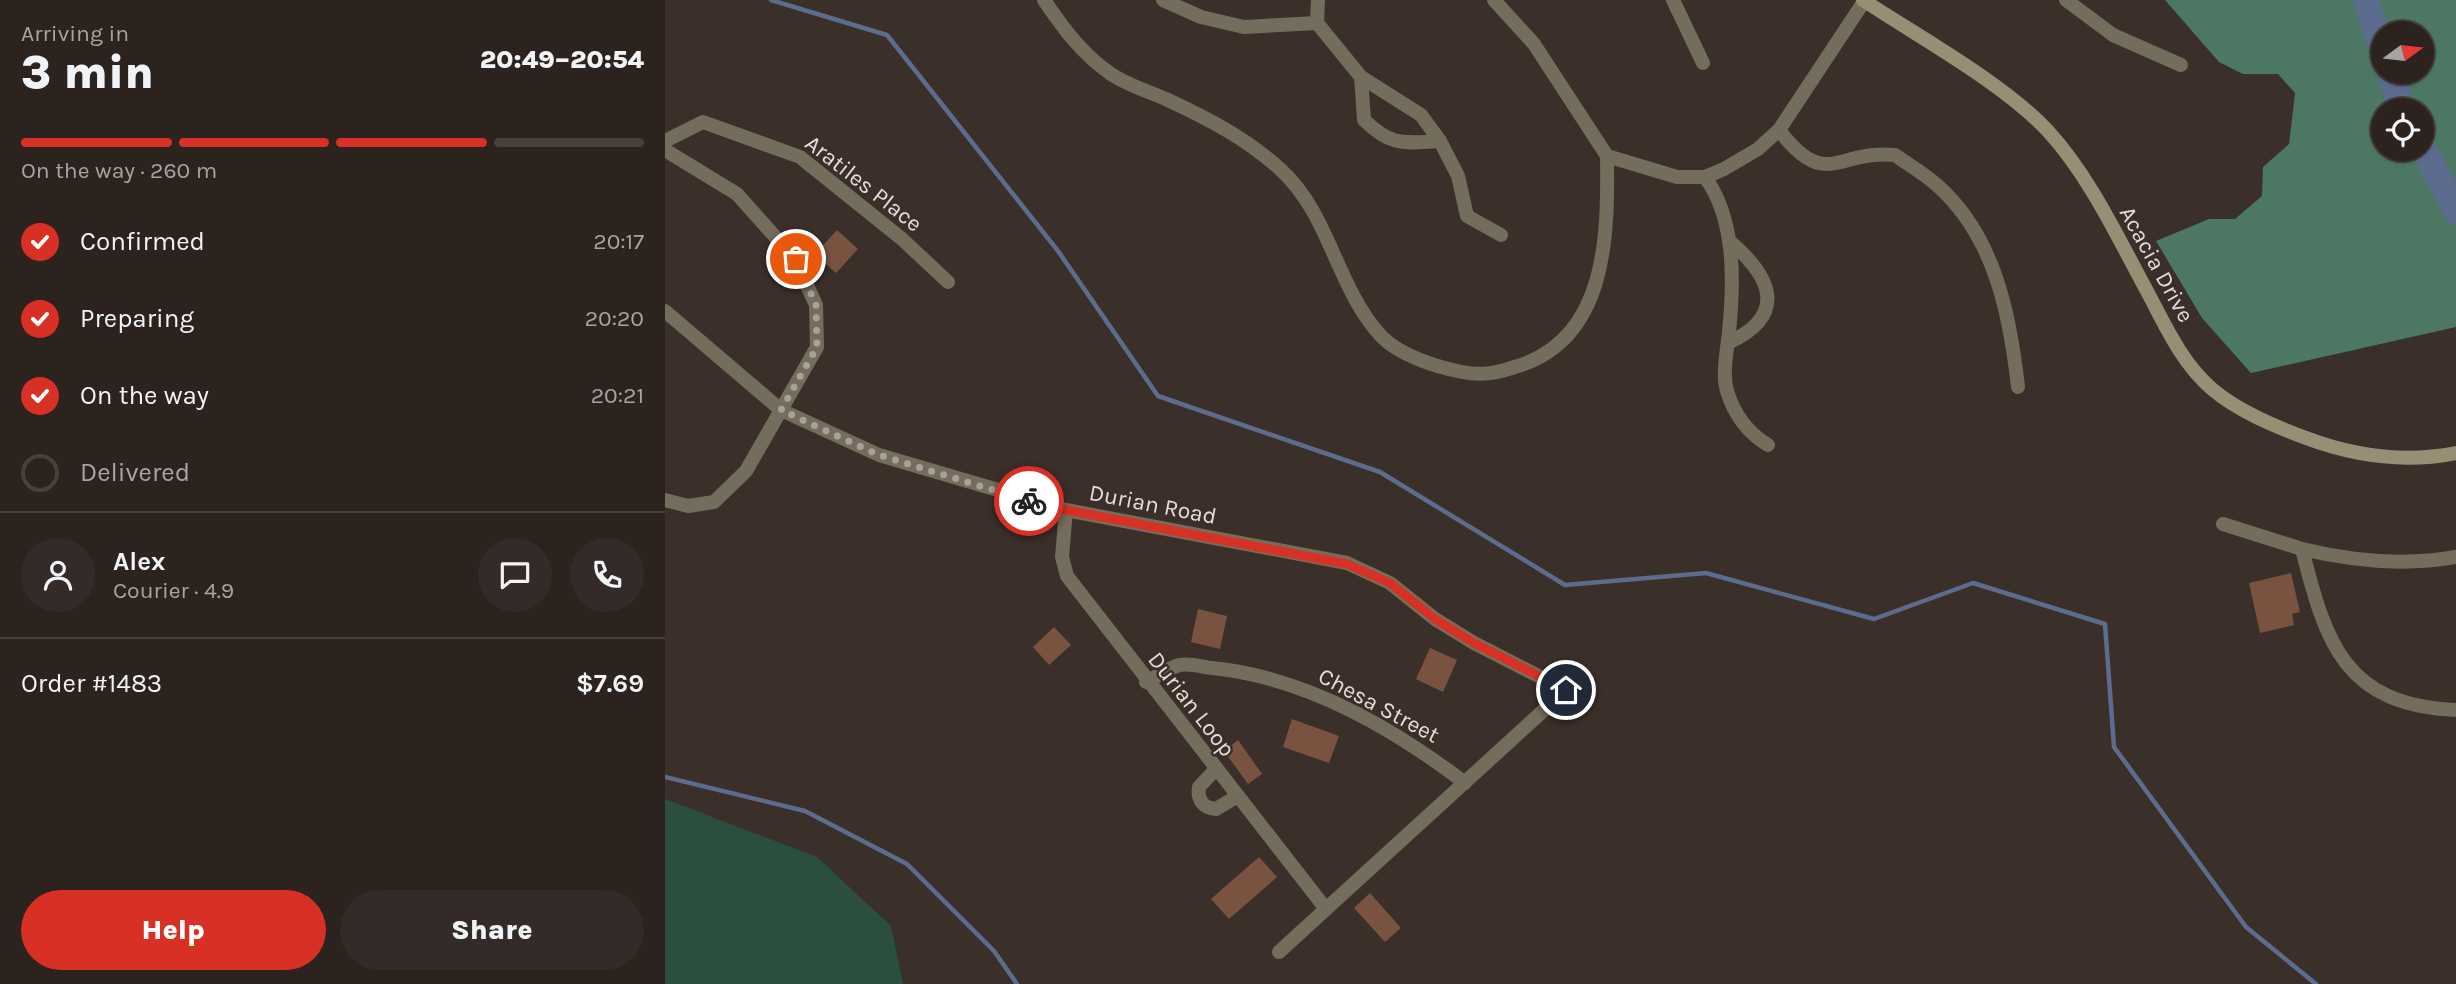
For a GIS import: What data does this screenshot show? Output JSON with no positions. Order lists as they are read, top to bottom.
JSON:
{
  "streets": {
    "street": [
      "Aratiles Place",
      "Acacia Drive",
      "Durian Road",
      "Durian Loop",
      "Chesa Street"
    ]
  },
  "crossings": [
    ["Durian Road", "Durian Loop"],
    ["Durian Road", "Chesa Street"],
    ["Durian Loop", "Chesa Street"]
  ],
  "north": "right",
  "page": {
    "heading": ["3 min", "Arriving in", "20:49–20:54"],
    "panel": [
      "Alex",
      "Courier · 4.9",
      "Order #1483",
      "$7.69"
    ],
    "bar": "On the way · 260 m",
    "list": [
      ["Confirmed", "20:17"],
      ["Preparing", "20:20"],
      ["On the way", "20:21"],
      "Delivered"
    ],
    "buttons": ["Help", "Share"]
  }
}
